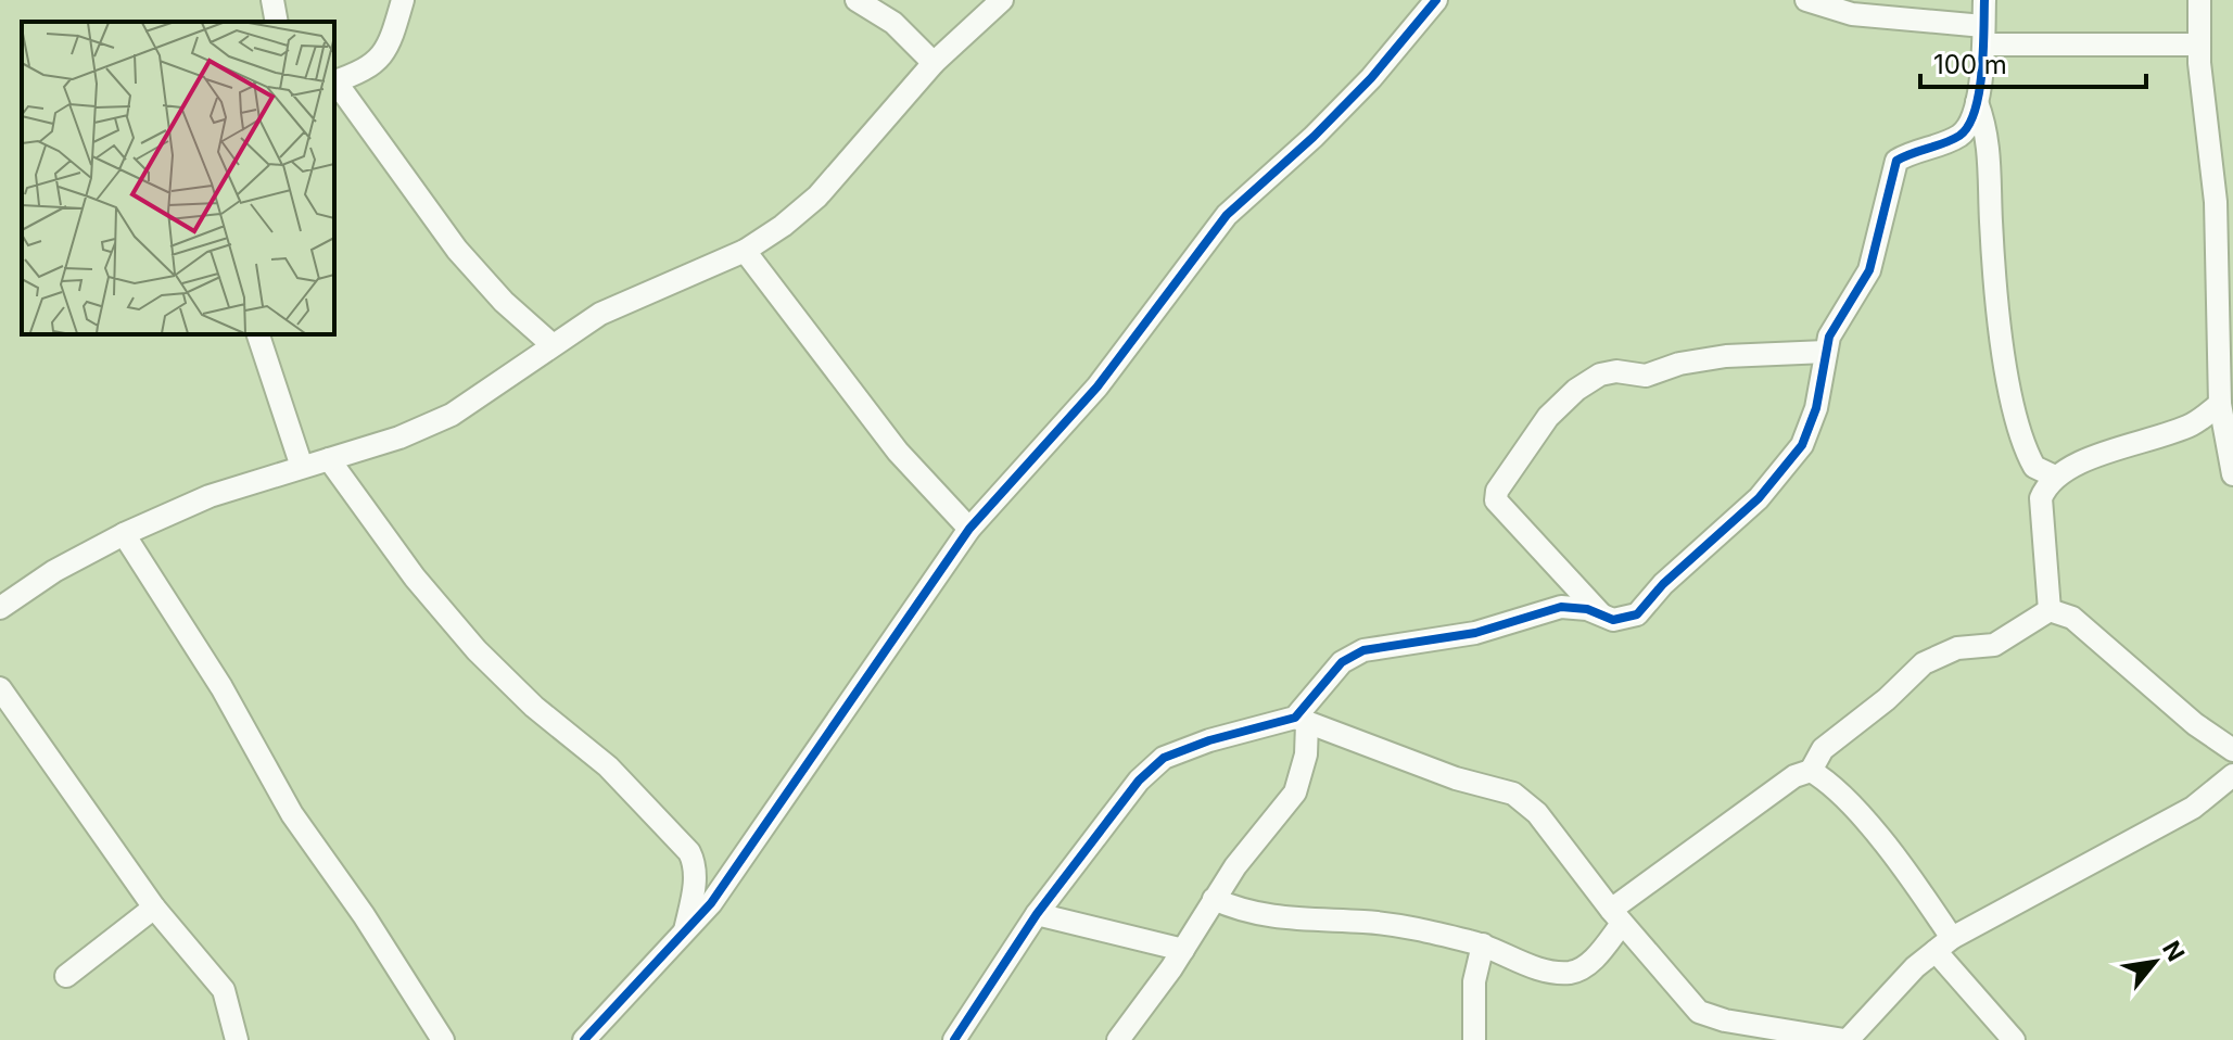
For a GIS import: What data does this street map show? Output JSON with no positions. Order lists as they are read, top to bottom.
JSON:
{
  "scale_bar": "100 m",
  "north": "top right"
}
